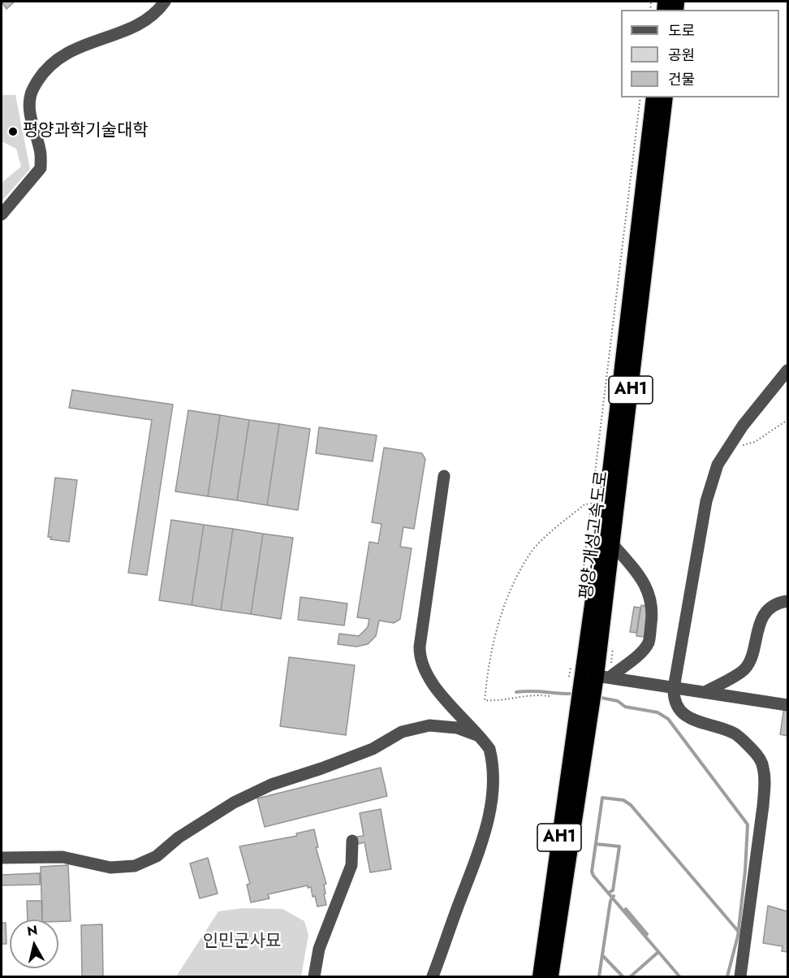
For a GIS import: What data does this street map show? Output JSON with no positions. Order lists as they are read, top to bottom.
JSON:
{
  "streets": {
    "highway": ["AH1", "평양-개성고속도로"]
  },
  "parks": ["인민군사묘"],
  "places": ["평양과학기술대학"],
  "legend": ["도로", "공원", "건물"],
  "north": "top"
}
